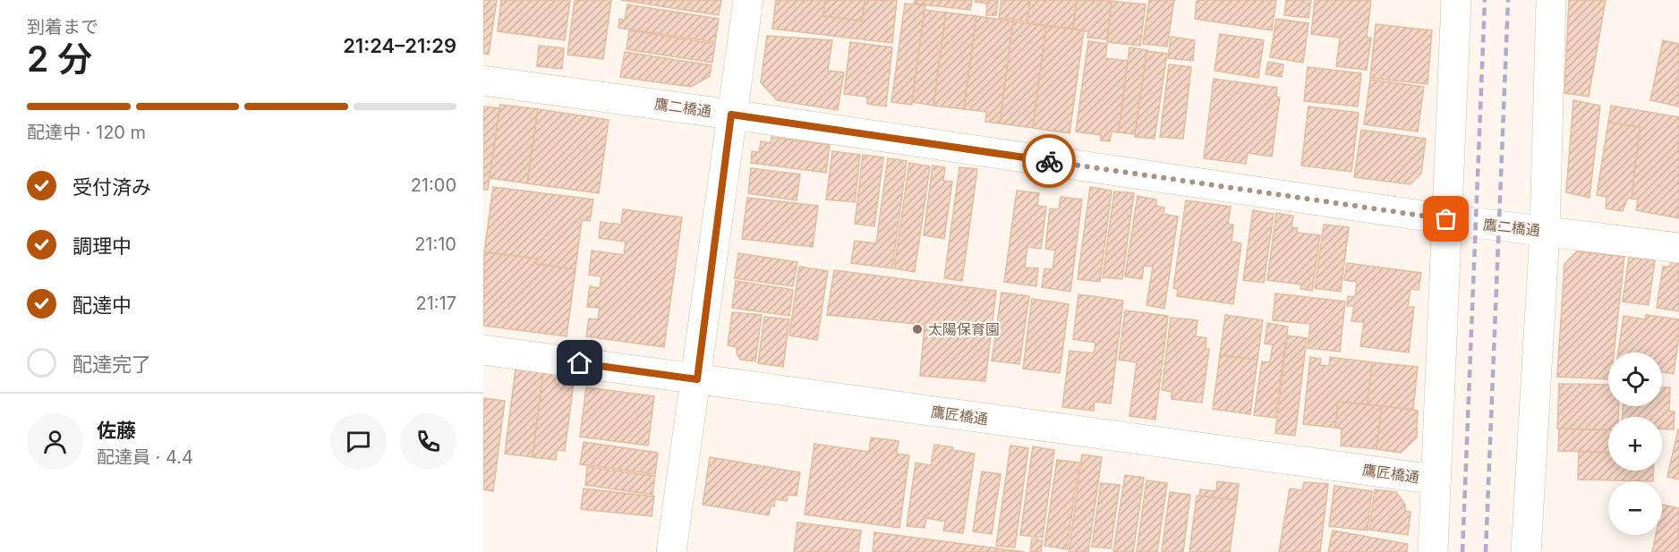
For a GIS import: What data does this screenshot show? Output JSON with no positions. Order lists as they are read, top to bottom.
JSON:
{
  "streets": {
    "street": ["鷹二橋通", "鷹匠橋通"]
  },
  "places": ["太陽保育園"],
  "page": {
    "heading": ["2 分", "到着まで", "21:24–21:29"],
    "panel": ["佐藤", "配達員 · 4.4"],
    "bar": "配達中 · 120 m",
    "list": [
      ["受付済み", "21:00"],
      ["調理中", "21:10"],
      ["配達中", "21:17"],
      "配達完了"
    ],
    "map_buttons": ["+", "−"]
  }
}
